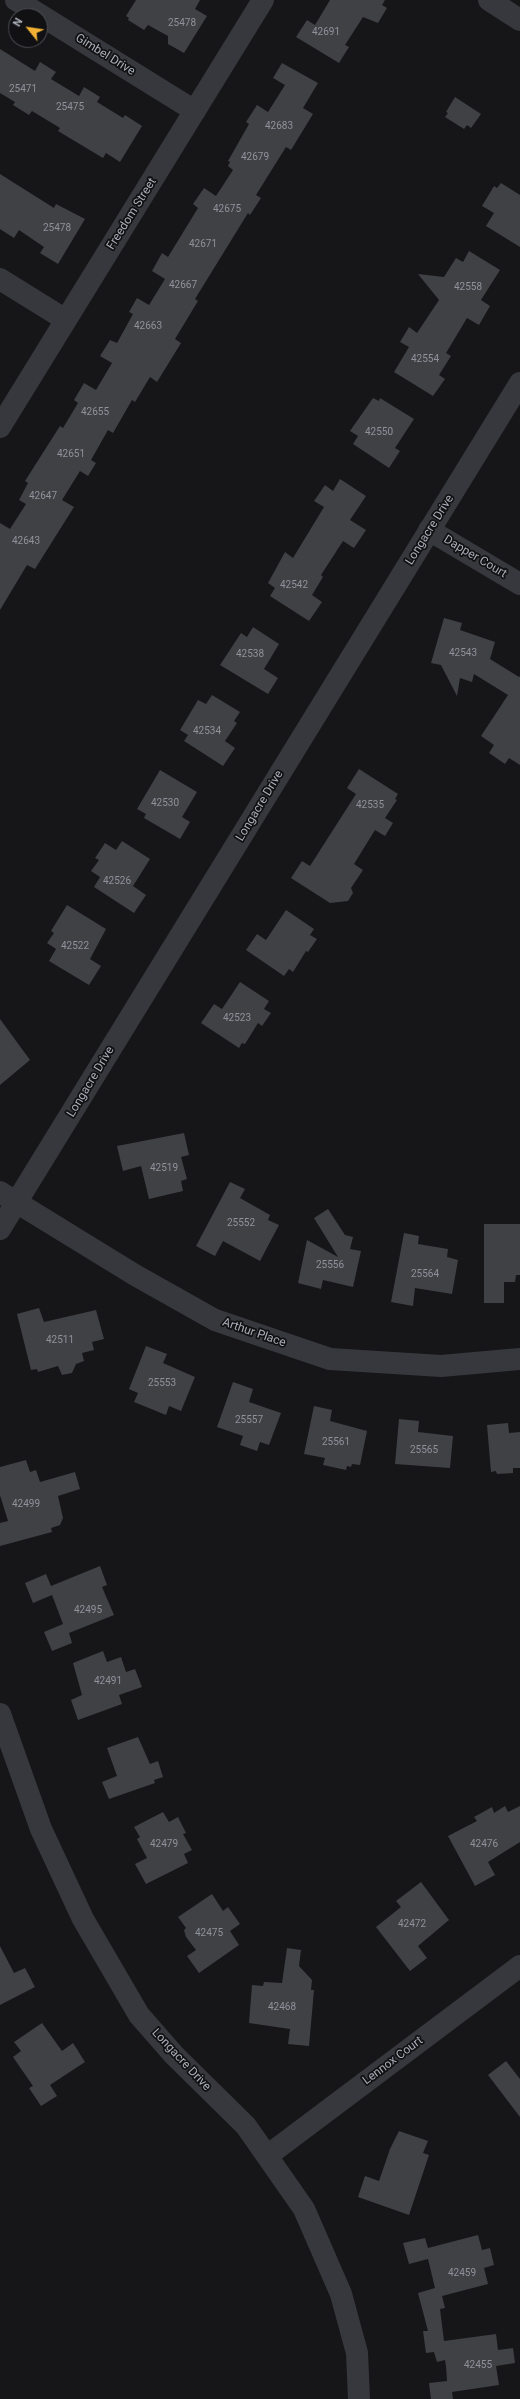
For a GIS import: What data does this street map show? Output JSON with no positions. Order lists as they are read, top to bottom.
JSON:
{
  "streets": {
    "street": [
      "Gimbel Drive",
      "Freedom Street",
      "Longacre Drive",
      "Dapper Court",
      "Arthur Place",
      "Lennox Court"
    ]
  },
  "crossings": [
    ["Gimbel Drive", "Freedom Street"],
    ["Longacre Drive", "Dapper Court"],
    ["Longacre Drive", "Arthur Place"],
    ["Longacre Drive", "Lennox Court"]
  ],
  "house_numbers": [
    "25478",
    "42691",
    "25471",
    "25475",
    "42683",
    "42679",
    "42675",
    "25478",
    "42671",
    "42667",
    "42558",
    "42663",
    "42554",
    "42655",
    "42550",
    "42651",
    "42647",
    "42643",
    "42542",
    "42543",
    "42538",
    "42534",
    "42530",
    "42535",
    "42526",
    "42522",
    "42523",
    "42519",
    "25552",
    "25556",
    "25564",
    "42511",
    "25553",
    "25557",
    "25561",
    "25565",
    "42499",
    "42495",
    "42491",
    "42479",
    "42476",
    "42472",
    "42475",
    "42468",
    "42459",
    "42455"
  ],
  "north": "top left"
}
